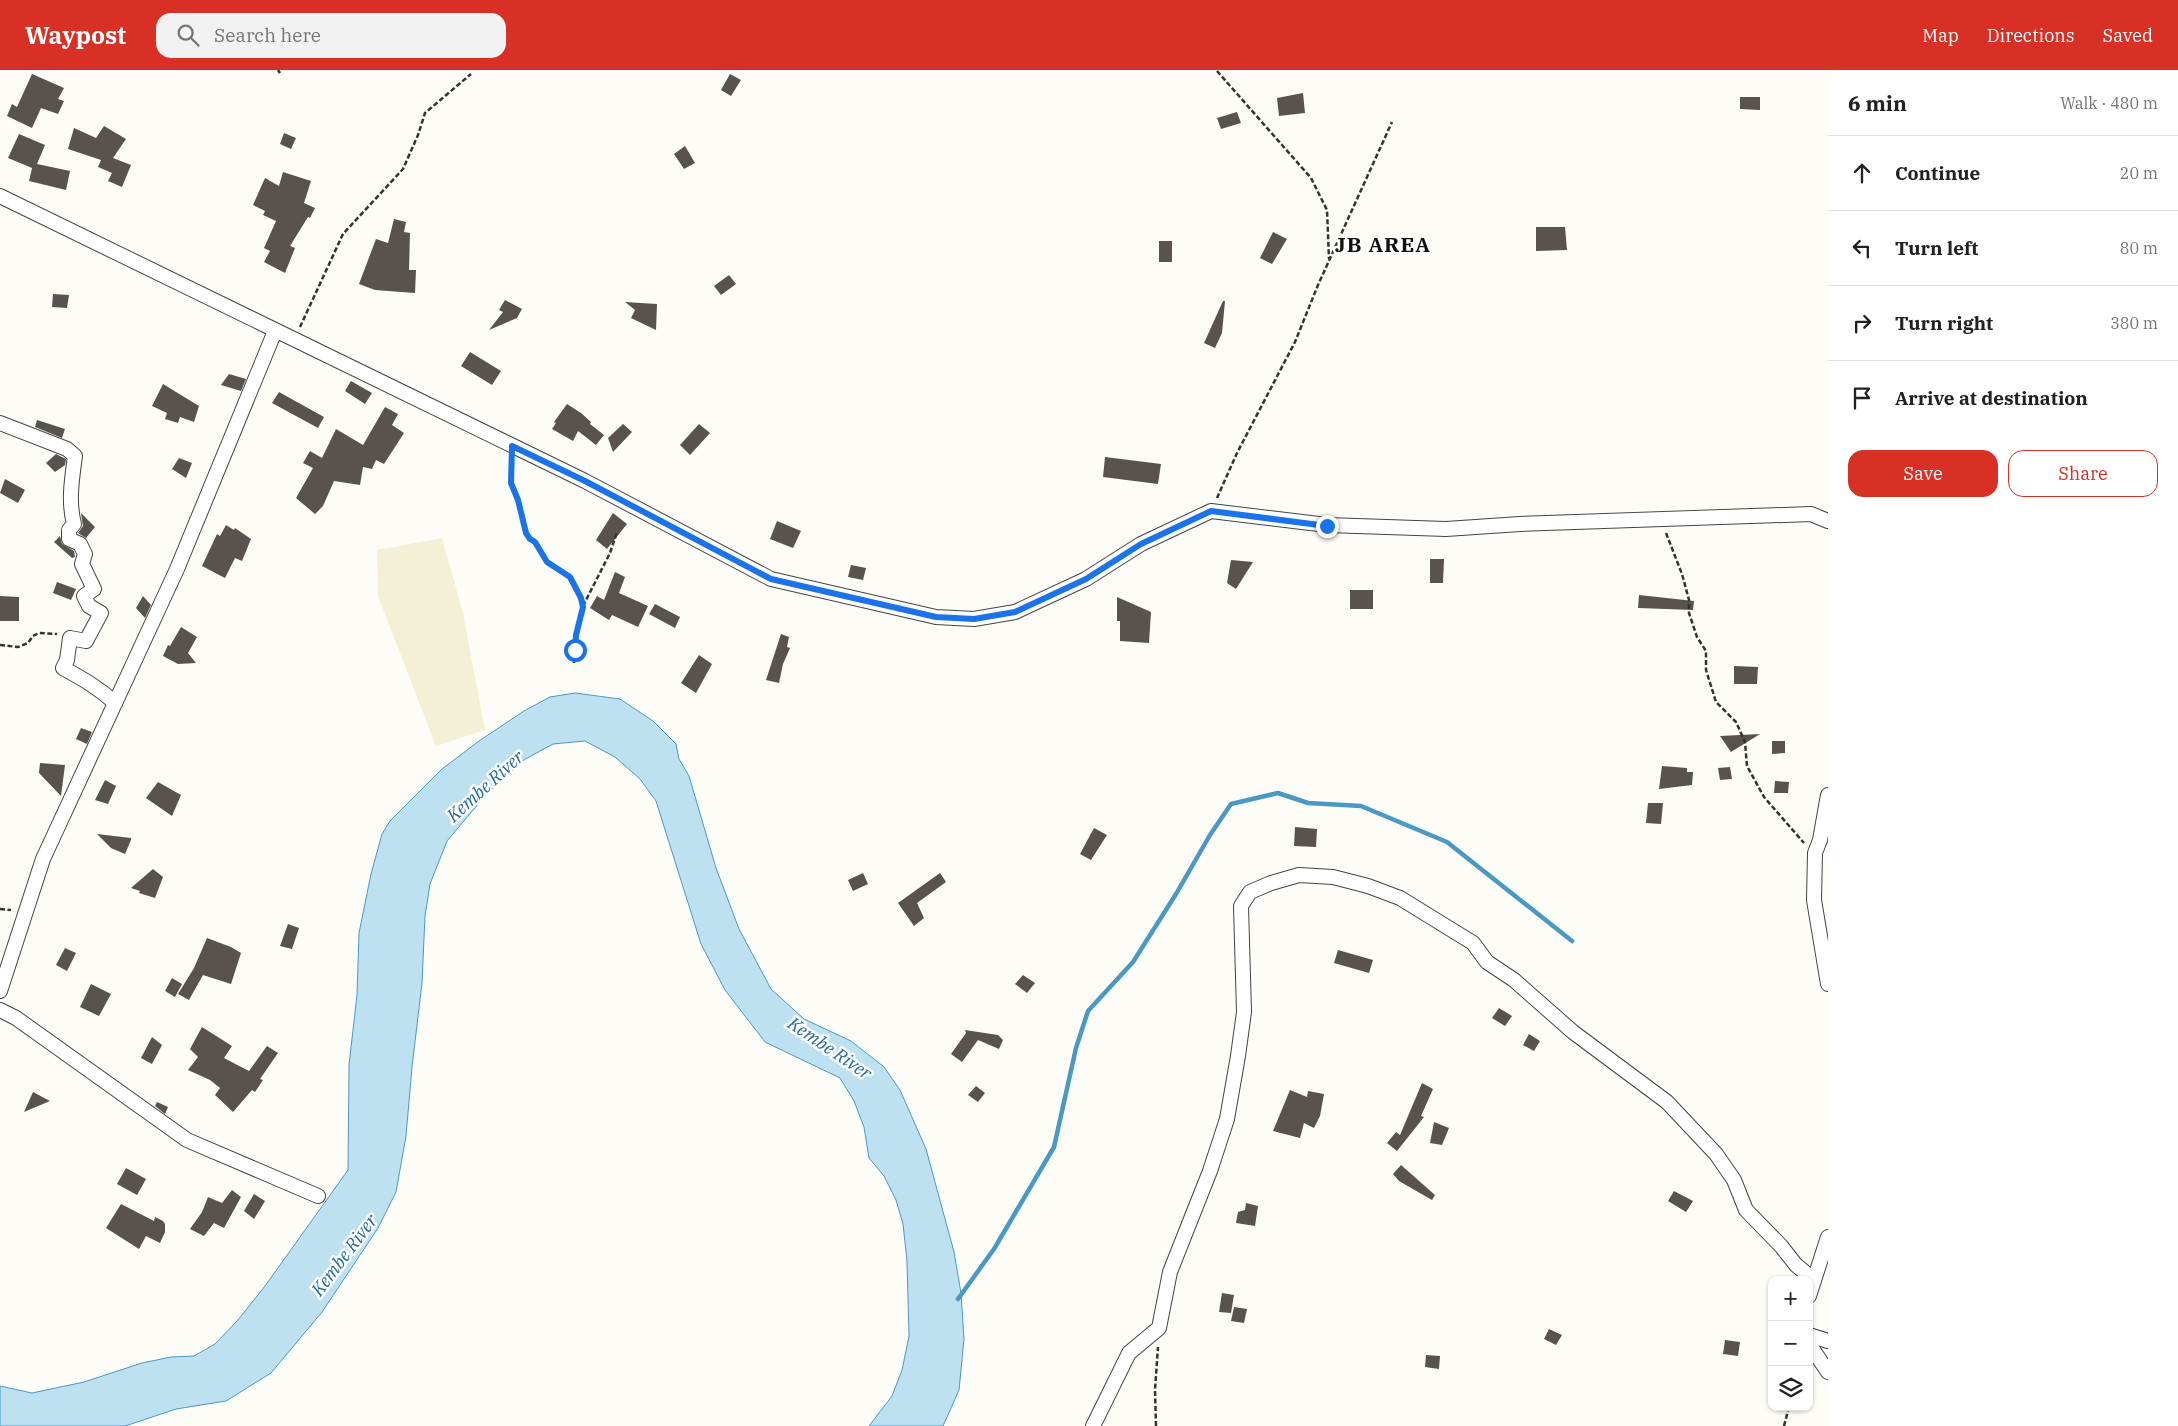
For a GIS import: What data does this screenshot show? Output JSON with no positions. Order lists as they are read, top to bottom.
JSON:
{
  "districts": ["JB AREA"],
  "water": ["Kembe River"],
  "page": {
    "header": "Waypost",
    "search": "Search here",
    "nav": ["Map", "Directions", "Saved"],
    "heading": ["6 min", "Walk · 480 m"],
    "list": [
      ["Continue", "20 m"],
      ["Turn left", "80 m"],
      ["Turn right", "380 m"],
      "Arrive at destination"
    ],
    "buttons": ["Save", "Share"],
    "map_buttons": ["+", "−"]
  }
}
